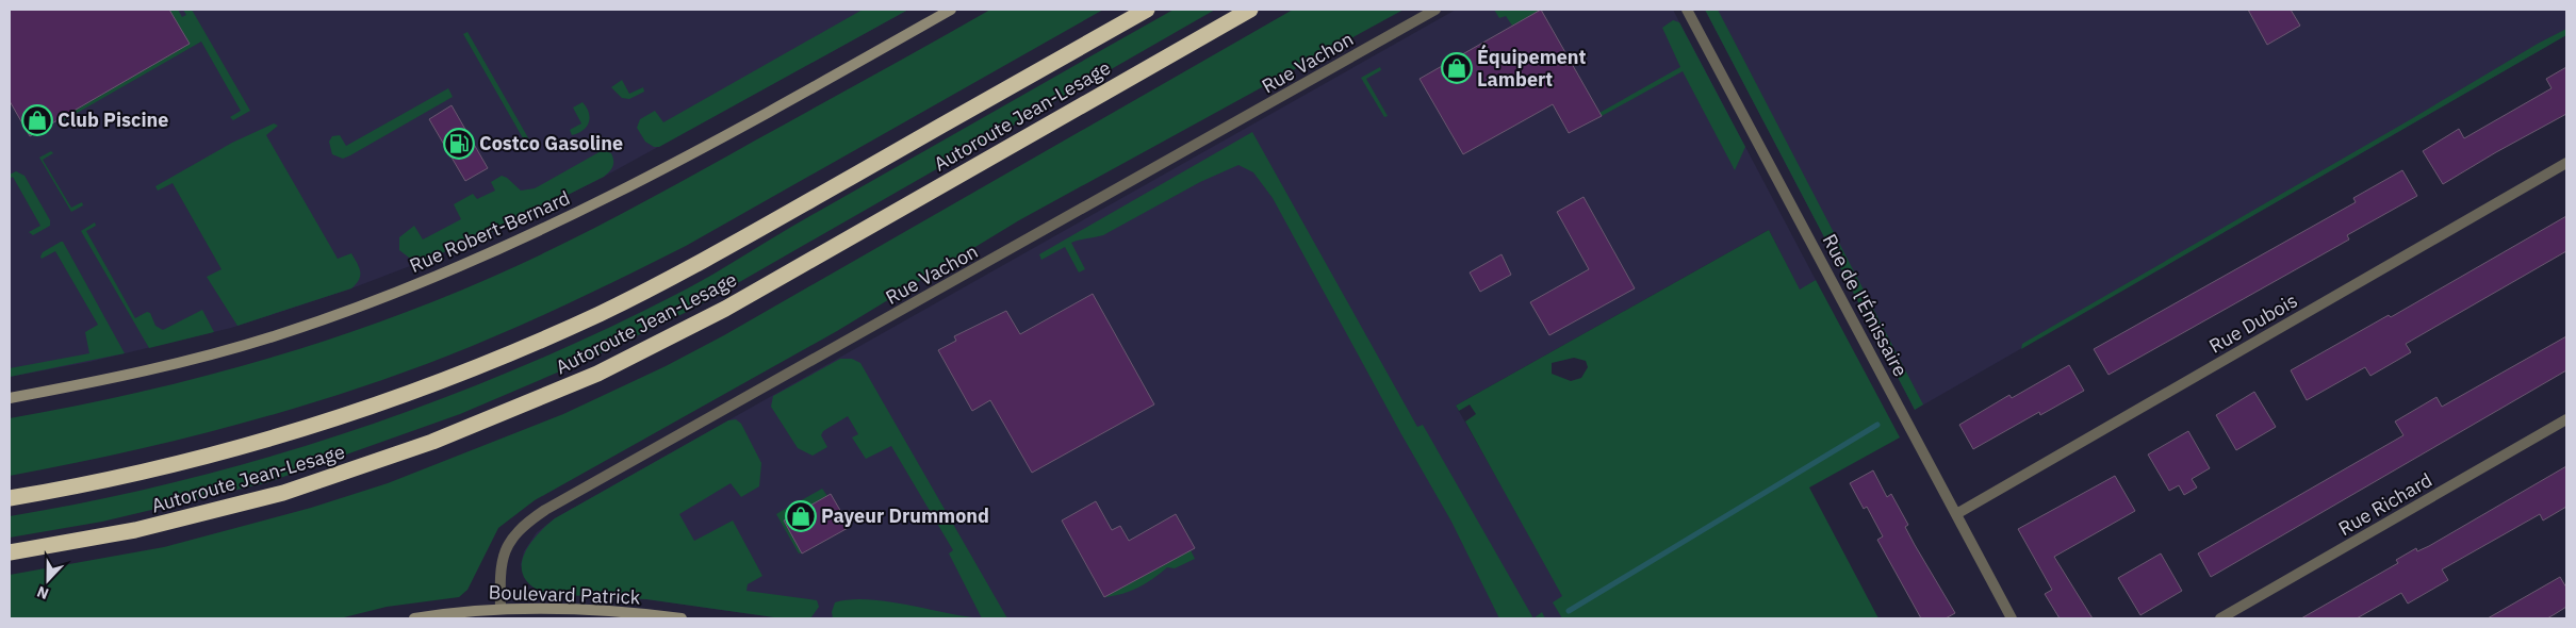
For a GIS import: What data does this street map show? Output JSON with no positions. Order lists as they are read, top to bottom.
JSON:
{
  "streets": {
    "highway": ["Autoroute Jean-Lesage"],
    "street": [
      "Rue Vachon",
      "Rue Robert-Bernard",
      "Rue de l'Émissaire",
      "Rue Dubois",
      "Rue Richard",
      "Boulevard Patrick"
    ]
  },
  "crossings": [
    ["Rue Vachon", "Boulevard Patrick"],
    ["Rue de l'Émissaire", "Rue Dubois"]
  ],
  "places": {
    "shop": ["Équipement Lambert", "Club Piscine", "Payeur Drummond"],
    "fuel station": ["Costco Gasoline"]
  },
  "north": "bottom"
}
